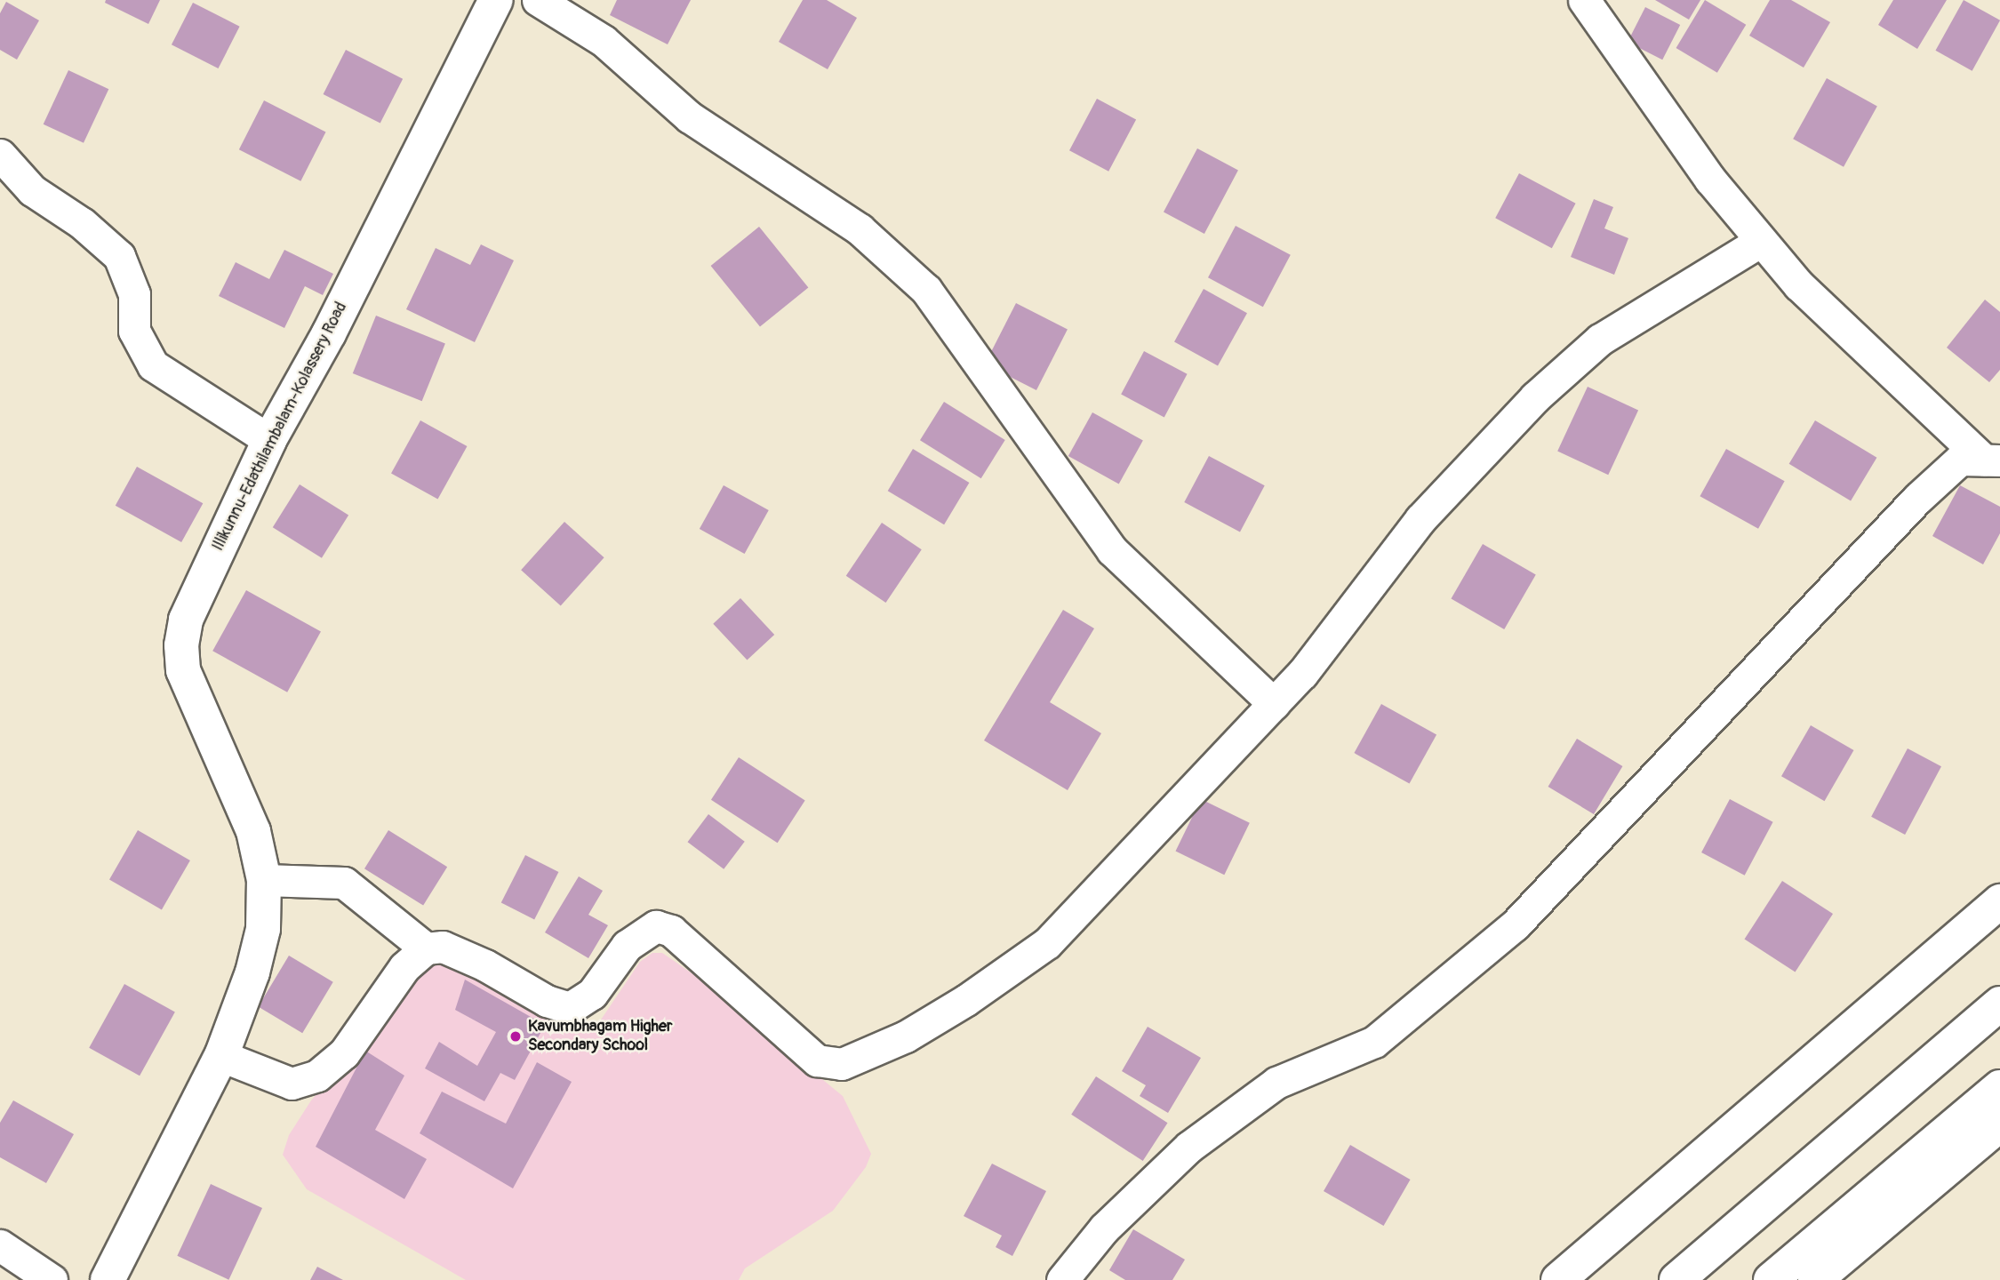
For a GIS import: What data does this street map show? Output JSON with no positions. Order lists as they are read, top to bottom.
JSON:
{
  "streets": {
    "main road": ["Illikunnu-Edathilambalam-Kolassery Road"]
  },
  "places": ["Kavumbhagam Higher Secondary School"]
}
